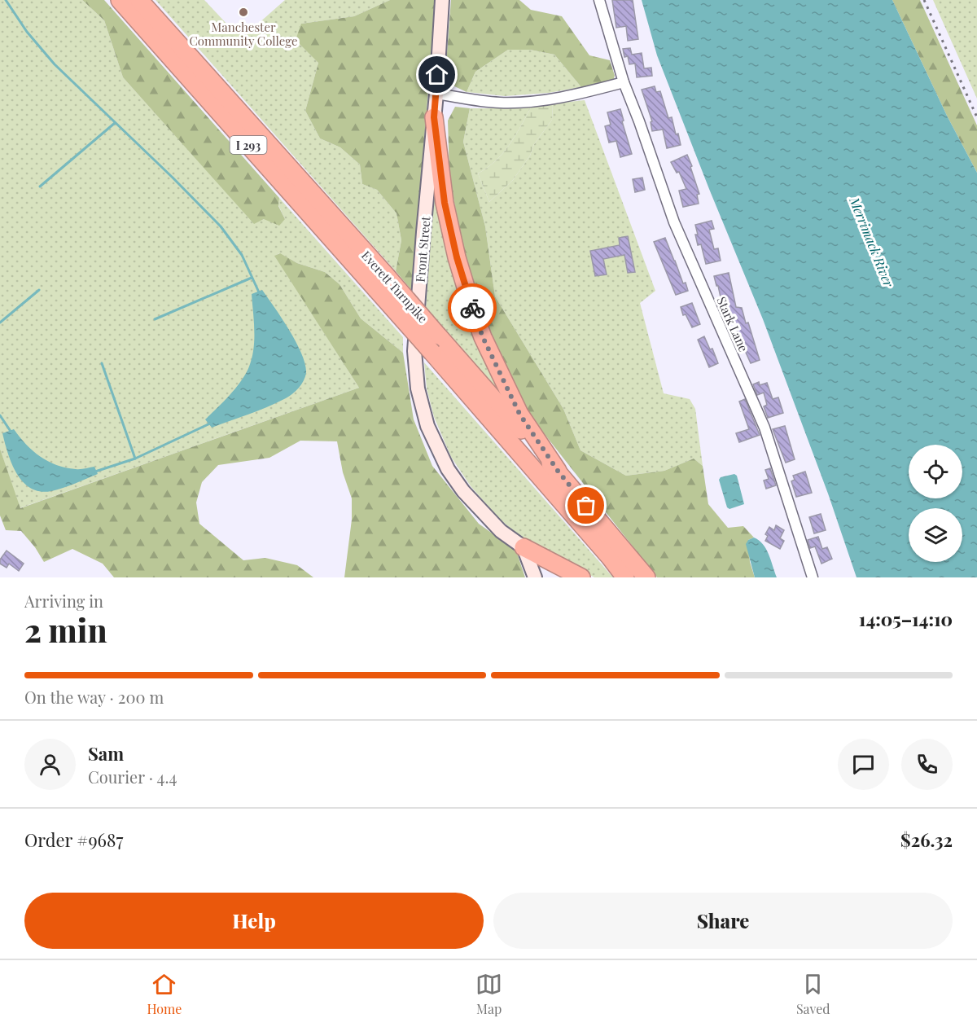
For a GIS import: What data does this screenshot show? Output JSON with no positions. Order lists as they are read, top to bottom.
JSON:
{
  "streets": {
    "highway": ["I 293", "Everett Turnpike"],
    "main road": ["Front Street"],
    "street": ["Stark Lane"]
  },
  "water": ["Merrimack River"],
  "places": ["Manchester Community College"],
  "page": {
    "heading": ["2 min", "Arriving in", "14:05–14:10"],
    "panel": [
      "Sam",
      "Courier · 4.4",
      "Order #9687",
      "$26.32"
    ],
    "bar": "On the way · 200 m",
    "buttons": ["Help", "Share"],
    "tabs": ["Home", "Map", "Saved"]
  }
}
